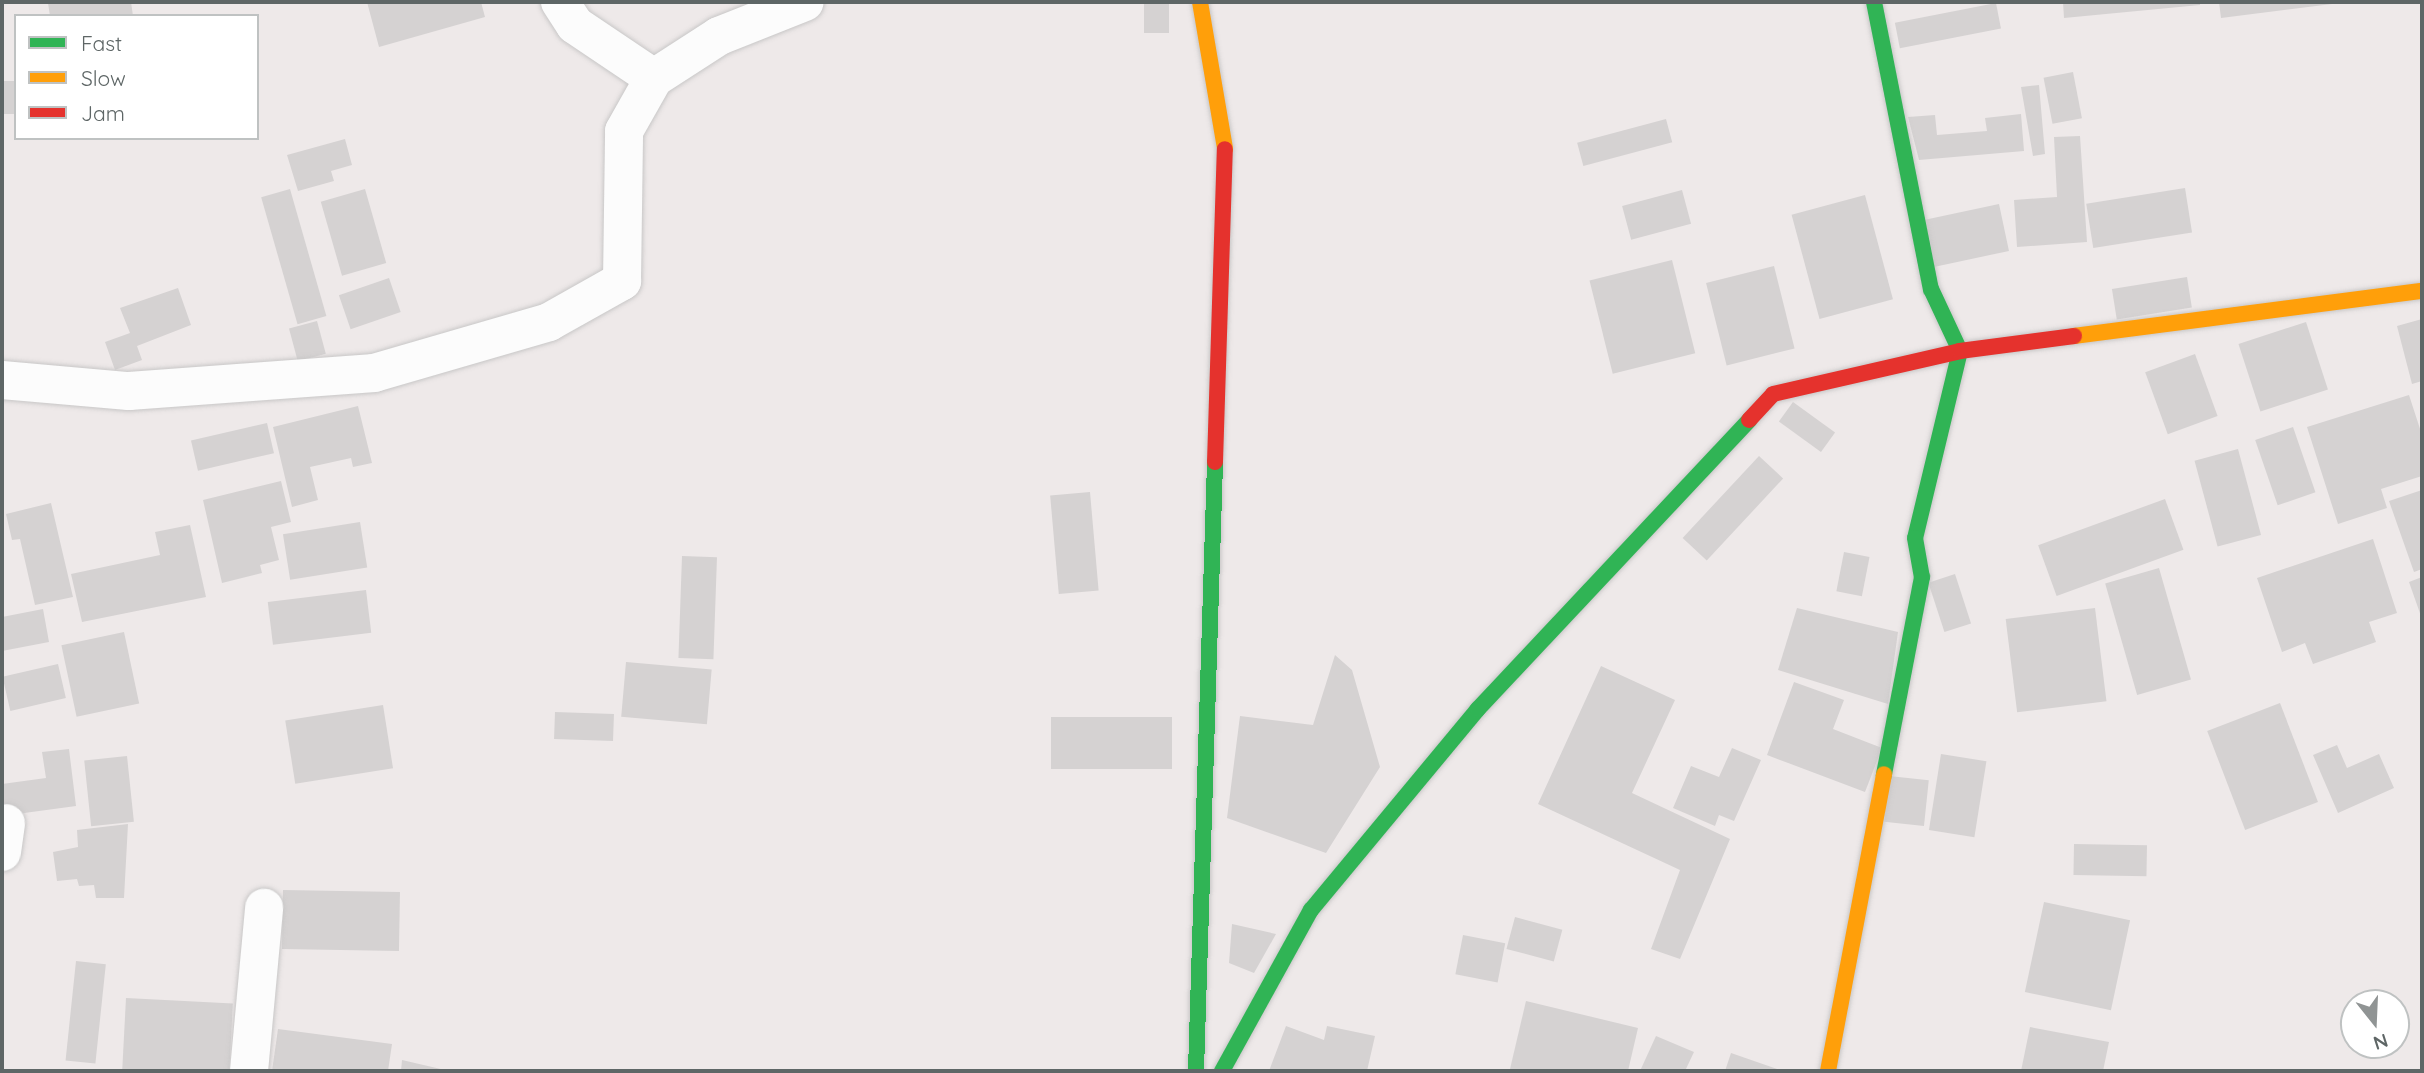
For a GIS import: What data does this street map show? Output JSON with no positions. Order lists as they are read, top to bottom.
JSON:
{
  "legend": ["Fast", "Slow", "Jam"],
  "north": "bottom"
}
